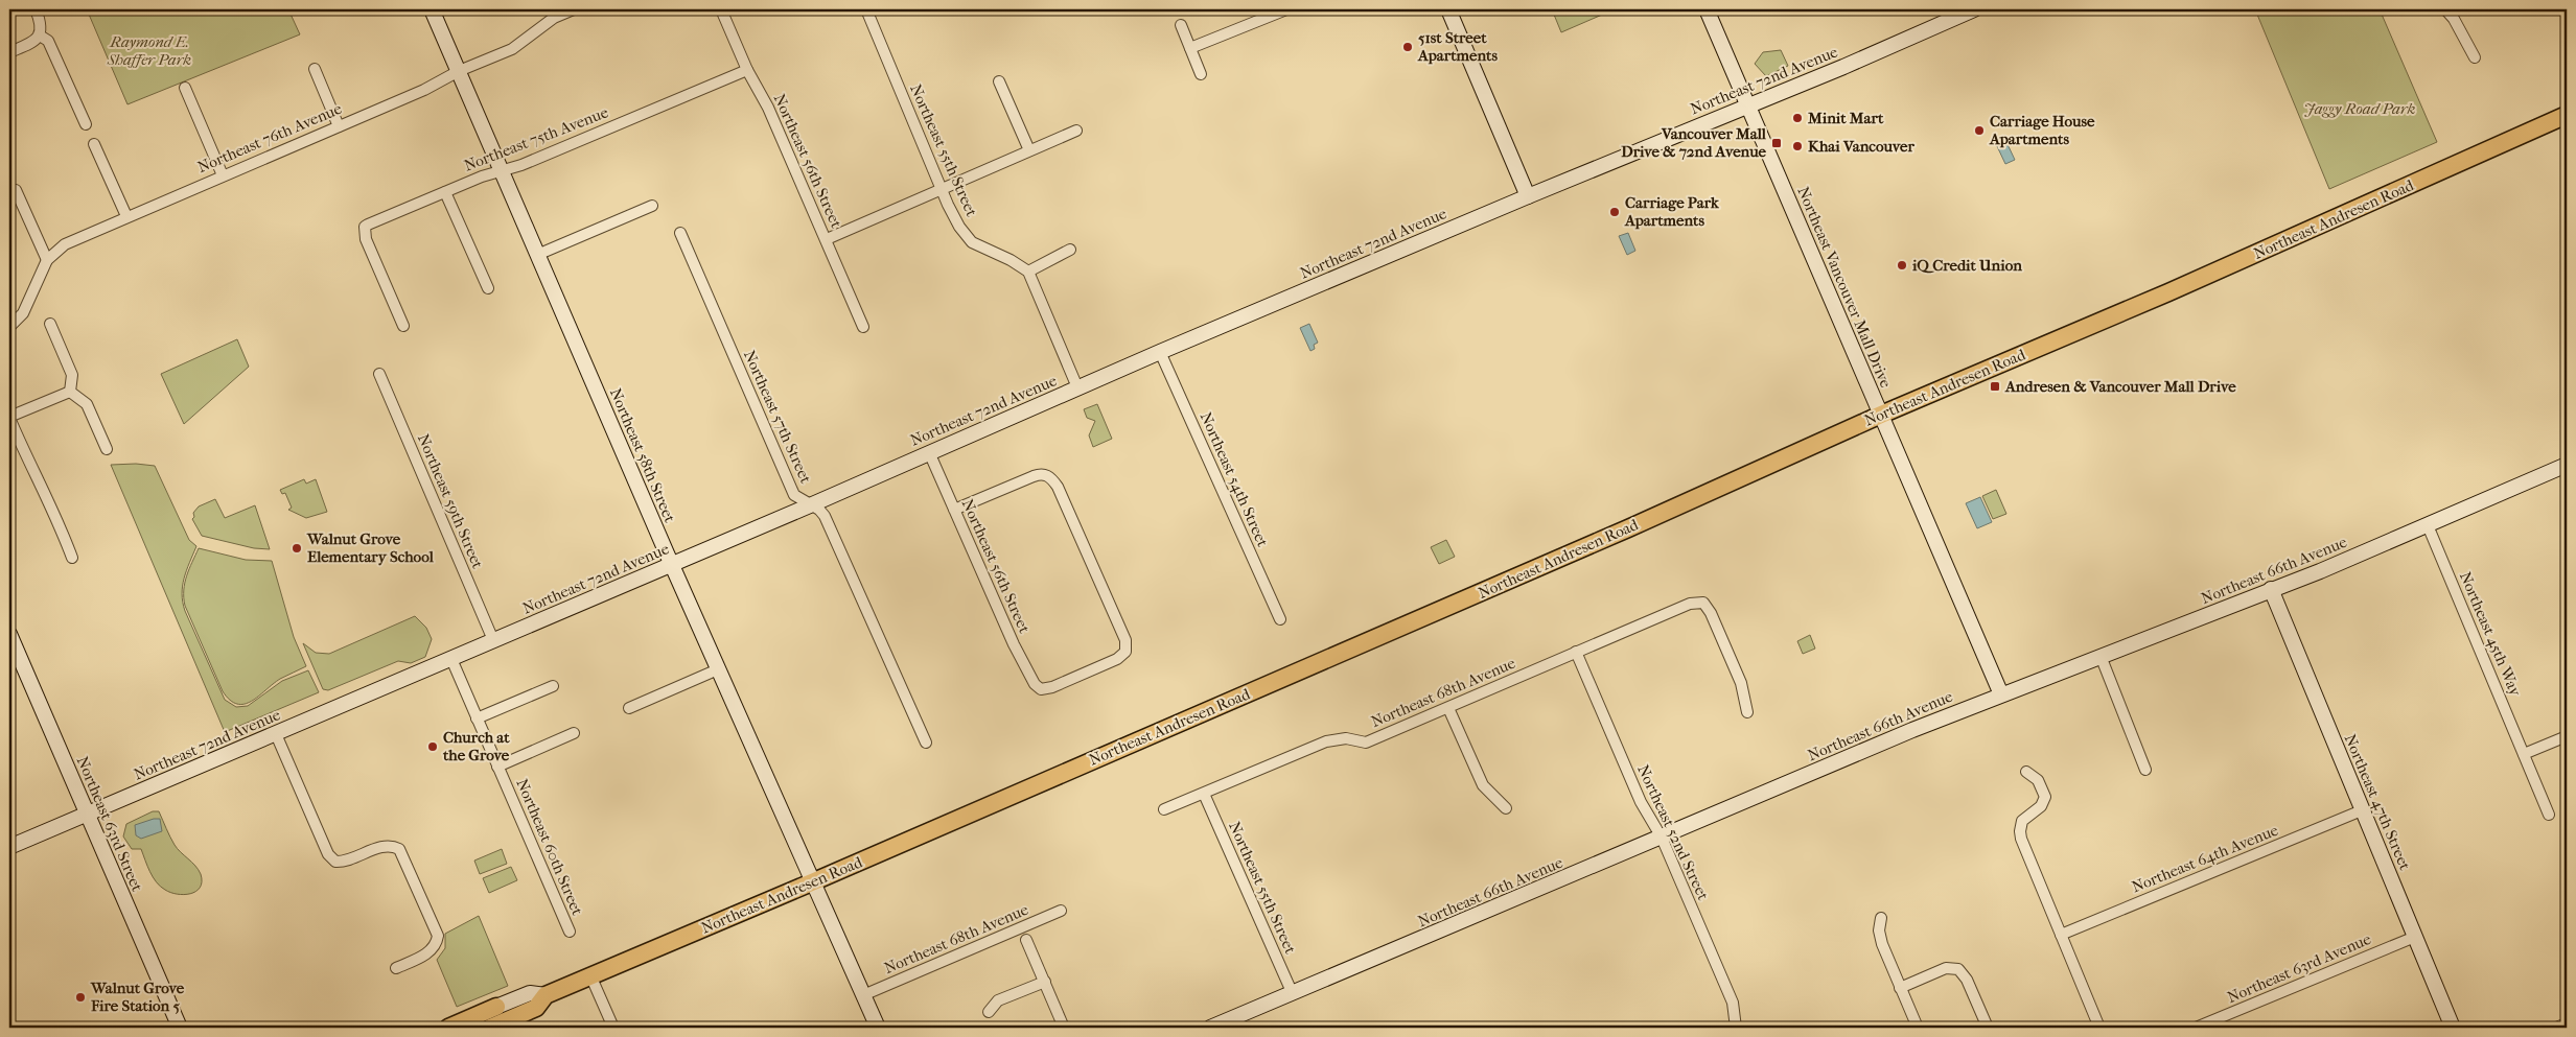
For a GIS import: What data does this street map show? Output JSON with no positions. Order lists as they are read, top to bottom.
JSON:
{
  "streets": {
    "main road": ["Northeast Andresen Road"],
    "street": [
      "Northeast 72nd Avenue",
      "Northeast 76th Avenue",
      "Northeast 75th Avenue",
      "Northeast 55th Street",
      "Northeast 56th Street",
      "Northeast Vancouver Mall Drive",
      "Northeast 57th Street",
      "Northeast 58th Street",
      "Northeast 54th Street",
      "Northeast 59th Street",
      "Northeast 66th Avenue",
      "Northeast 45th Way",
      "Northeast 68th Avenue",
      "Northeast 47th Street",
      "Northeast 63rd Street",
      "Northeast 52nd Street",
      "Northeast 60th Street",
      "Northeast 64th Avenue",
      "Northeast 63rd Avenue"
    ]
  },
  "crossings": [
    ["Northeast 72nd Avenue", "Northeast 56th Street"],
    ["Northeast 72nd Avenue", "Northeast Vancouver Mall Drive"],
    ["Northeast 72nd Avenue", "Northeast 57th Street"],
    ["Northeast 72nd Avenue", "Northeast 58th Street"],
    ["Northeast 72nd Avenue", "Northeast 54th Street"],
    ["Northeast 72nd Avenue", "Northeast 59th Street"],
    ["Northeast 72nd Avenue", "Northeast 63rd Street"],
    ["Northeast 72nd Avenue", "Northeast 60th Street"],
    ["Northeast 76th Avenue", "Northeast 58th Street"],
    ["Northeast 75th Avenue", "Northeast 56th Street"],
    ["Northeast 75th Avenue", "Northeast 58th Street"],
    ["Northeast 55th Street", "Northeast 66th Avenue"],
    ["Northeast 55th Street", "Northeast 68th Avenue"],
    ["Northeast Andresen Road", "Northeast Vancouver Mall Drive"],
    ["Northeast Andresen Road", "Northeast 58th Street"],
    ["Northeast Vancouver Mall Drive", "Northeast 66th Avenue"],
    ["Northeast 58th Street", "Northeast 68th Avenue"],
    ["Northeast 66th Avenue", "Northeast 45th Way"],
    ["Northeast 66th Avenue", "Northeast 47th Street"],
    ["Northeast 66th Avenue", "Northeast 52nd Street"],
    ["Northeast 68th Avenue", "Northeast 52nd Street"],
    ["Northeast 47th Street", "Northeast 64th Avenue"],
    ["Northeast 47th Street", "Northeast 63rd Avenue"]
  ],
  "parks": ["Raymond E. Shaffer Park", "Jaggy Road Park"],
  "places": {
    "other": [
      "51st Street Apartments",
      "Minit Mart",
      "Carriage House Apartments",
      "Khai Vancouver",
      "Carriage Park Apartments",
      "iQ Credit Union",
      "Walnut Grove Elementary School",
      "Church at the Grove",
      "Walnut Grove Fire Station 5"
    ],
    "transit": ["Vancouver Mall Drive & 72nd Avenue", "Andresen & Vancouver Mall Drive"]
  }
}
